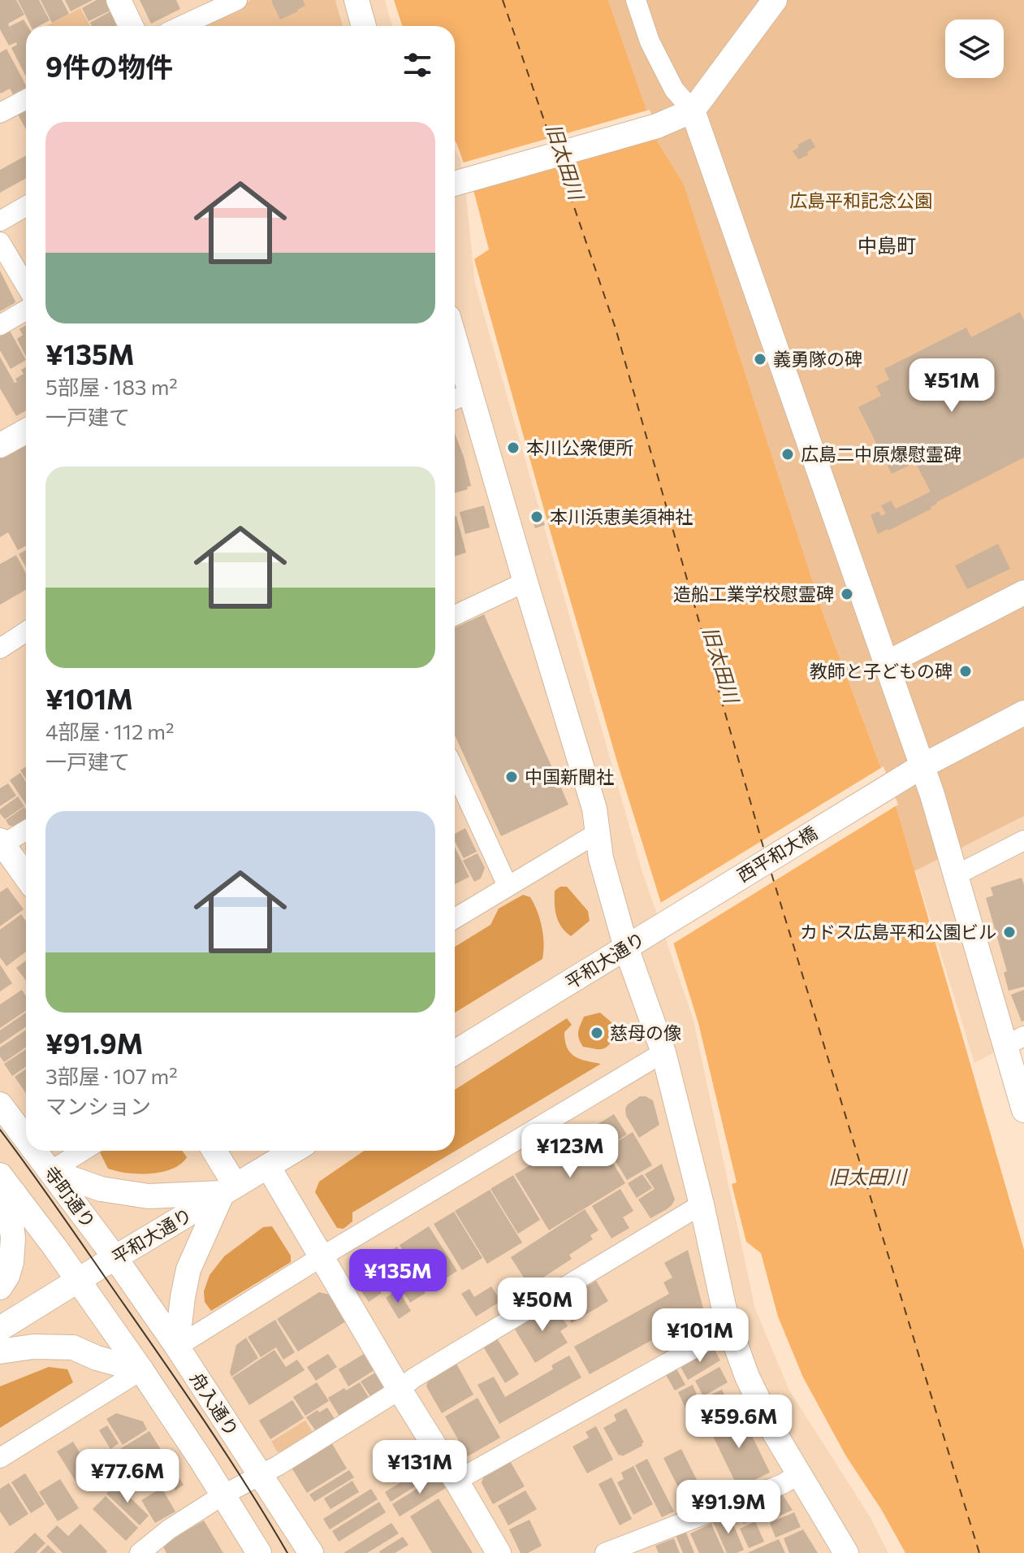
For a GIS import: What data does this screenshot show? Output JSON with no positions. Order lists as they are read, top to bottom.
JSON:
{
  "streets": {
    "street": [
      "西平和大橋",
      "平和大通り",
      "寺町通り",
      "舟入通り"
    ]
  },
  "crossings": [
    ["西平和大橋", "平和大通り"],
    ["平和大通り", "寺町通り"],
    ["平和大通り", "舟入通り"],
    ["寺町通り", "舟入通り"]
  ],
  "districts": ["中島町"],
  "water": ["旧太田川"],
  "parks": ["広島平和記念公園"],
  "places": [
    "義勇隊の碑",
    "本川公衆便所",
    "広島二中原爆慰霊碑",
    "本川浜恵美須神社",
    "造船工業学校慰霊碑",
    "教師と子どもの碑",
    "中国新聞社",
    "カドス広島平和公園ビル",
    "慈母の像"
  ],
  "page": {
    "heading": "9件の物件",
    "list": [
      {
        "name": "¥135M",
        "note": "5部屋 · 183 m² · 一戸建て"
      },
      {
        "name": "¥101M",
        "note": "4部屋 · 112 m² · 一戸建て"
      },
      {
        "name": "¥91.9M",
        "note": "3部屋 · 107 m² · マンション"
      }
    ],
    "price": [
      "¥51M",
      "¥123M",
      "¥135M",
      "¥50M",
      "¥101M",
      "¥59.6M",
      "¥131M",
      "¥77.6M",
      "¥91.9M"
    ]
  }
}
